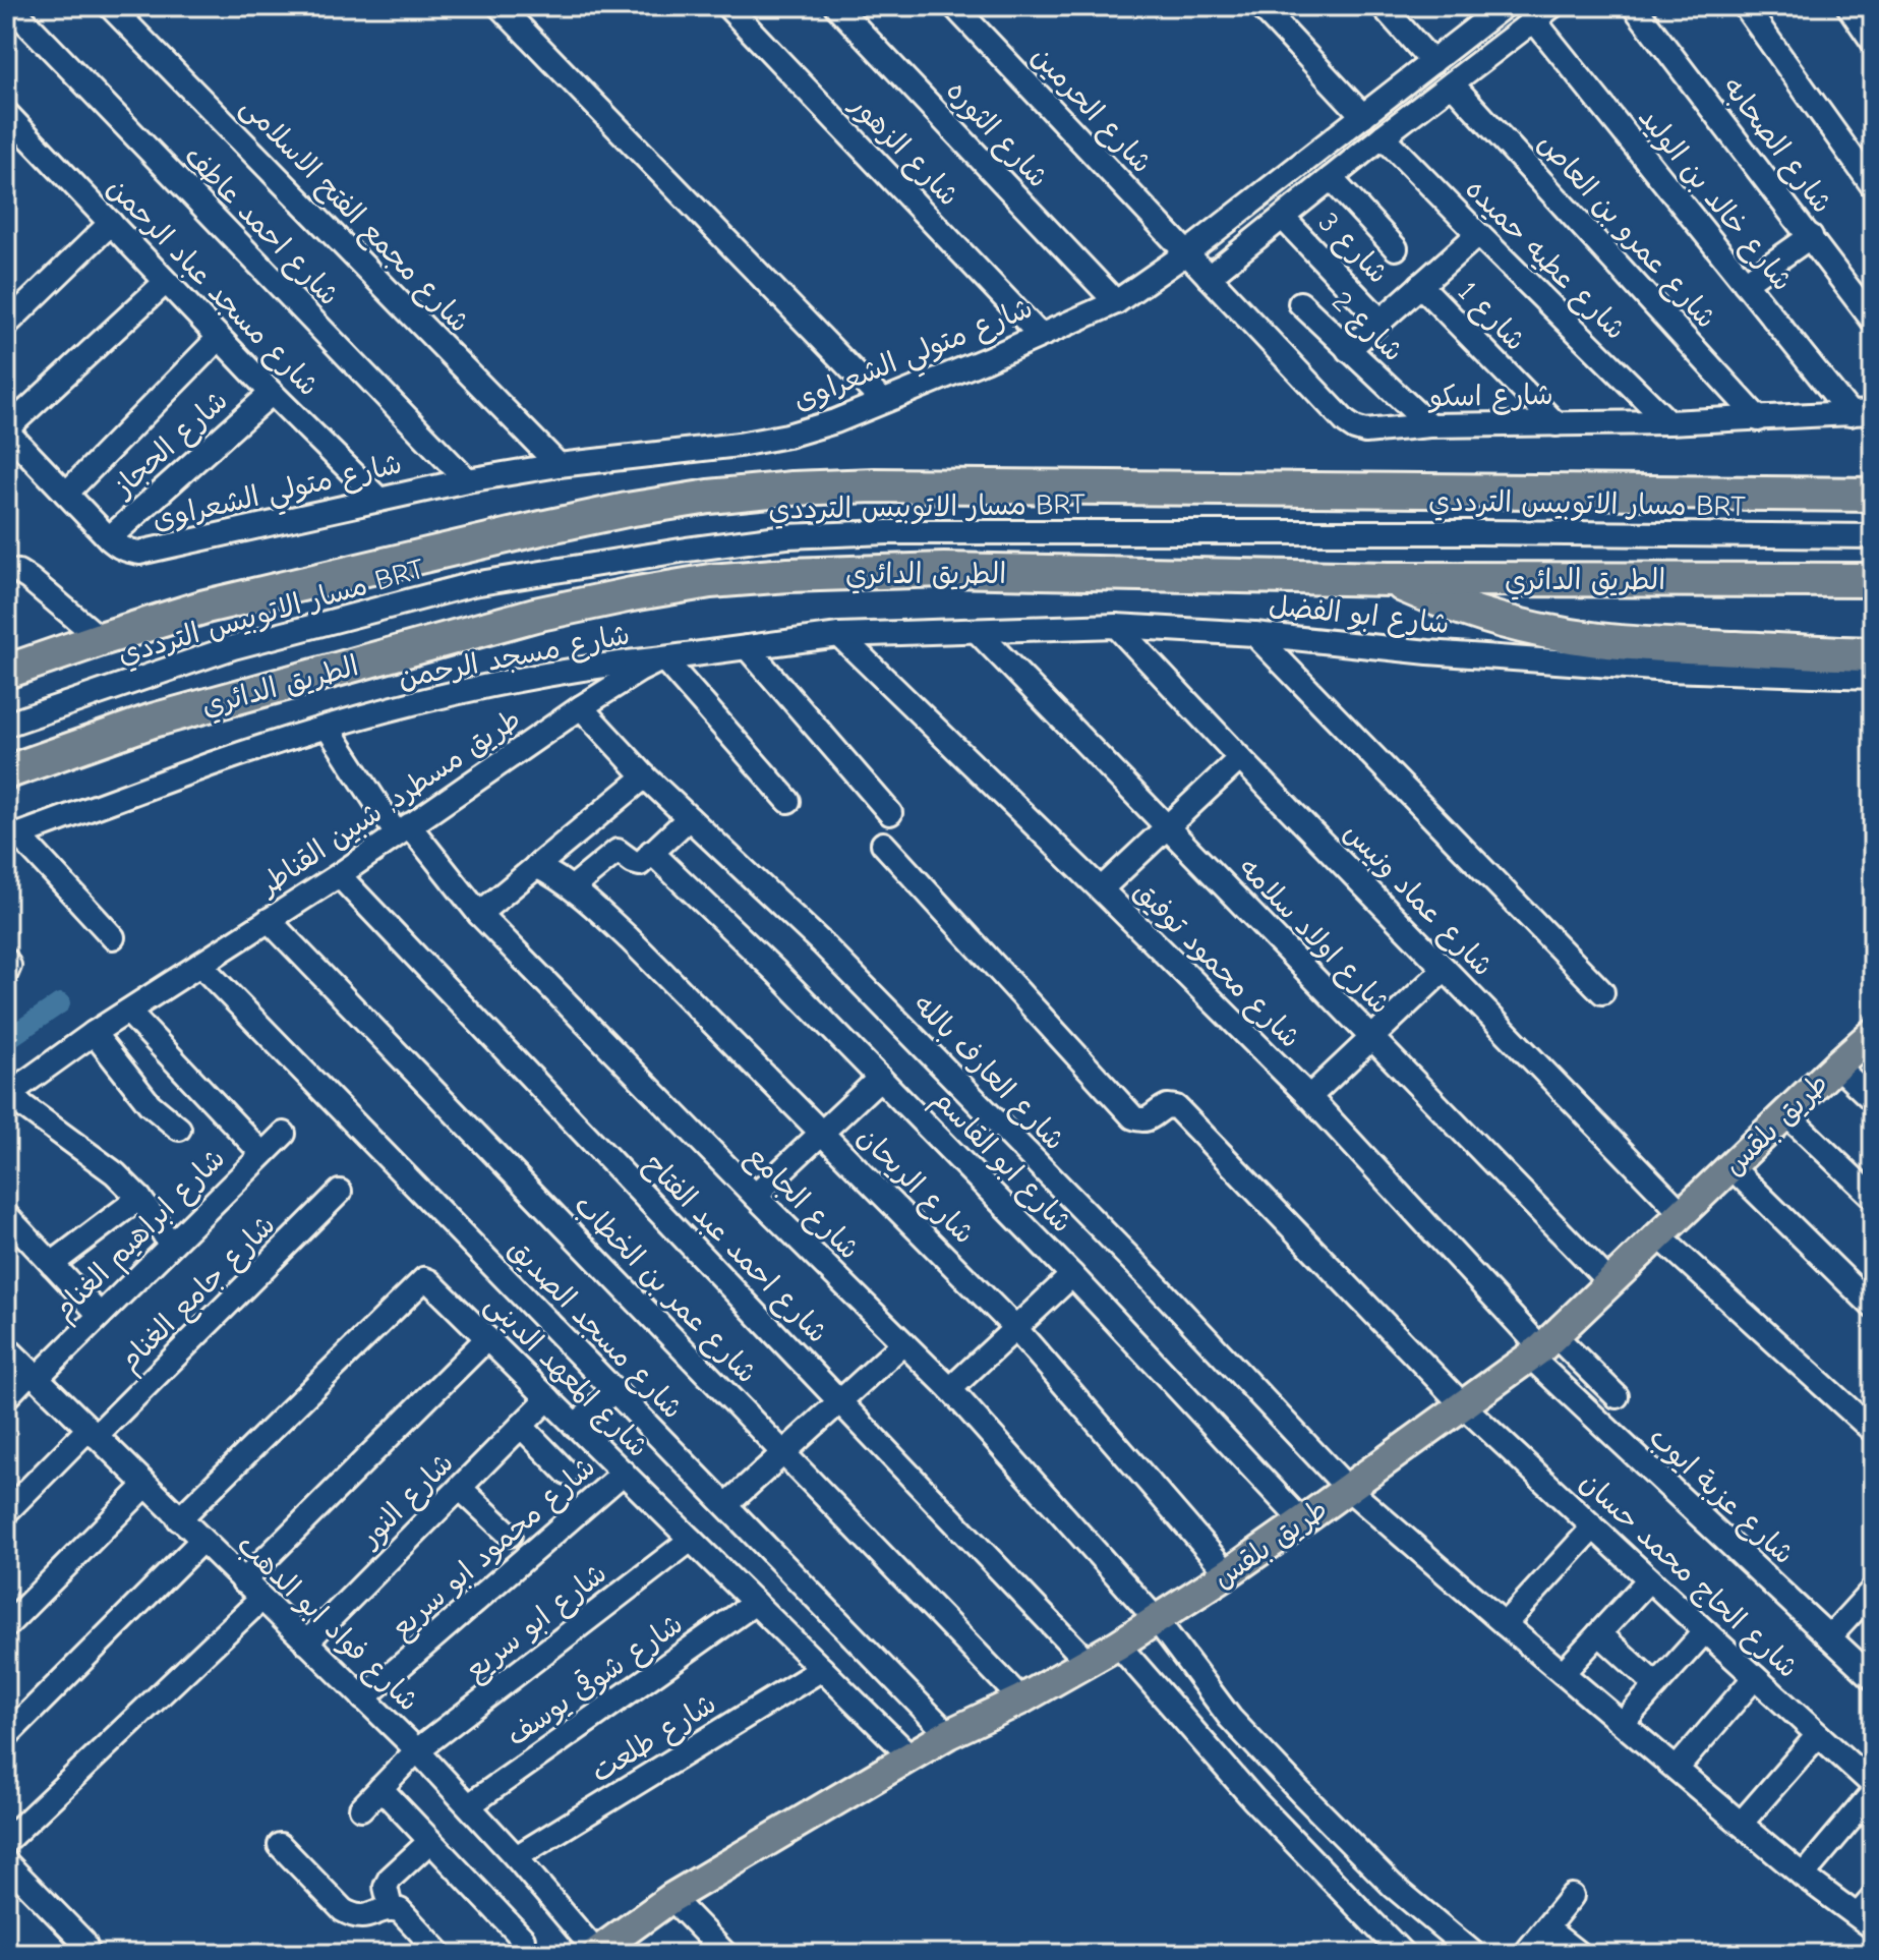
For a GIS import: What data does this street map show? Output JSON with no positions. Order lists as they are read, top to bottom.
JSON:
{
  "streets": {
    "highway": ["الطريق الدائري"],
    "main road": ["طريق بلقس"],
    "street": [
      "شارع الحرمين",
      "شارع الثوره",
      "شارع الصحابه",
      "شارع الزهور",
      "شارع خالد بن الوليد",
      "شارع مجمع الفتح الاسلامى",
      "شارع احمد عاطف",
      "شارع عمرو بن العاص",
      "شارع 3",
      "شارع عطيه حميده",
      "شارع مسجد عباد الرحمن",
      "شارع 1",
      "شارع 2",
      "شارع متولي الشعراوى",
      "شارع اسكو",
      "شارع الحجاز",
      "مسار الاتوبيس الترددي BRT",
      "شارع ابو الفضل",
      "شارع مسجد الرحمن",
      "طريق مسطرد, شبين القناطر",
      "شارع عماد ونيس",
      "شارع اولاد سلامه",
      "شارع محمود توفيق",
      "شارع العارف بالله",
      "شارع ابو القاسم",
      "شارع الريحان",
      "شارع الجامع",
      "شارع ابراهيم الغنام",
      "شارع احمد عبد الفتاح",
      "شارع عمر بن الخطاب",
      "شارع جامع الغنام",
      "شارع مسجد الصديق",
      "شارع المعهد الدينى",
      "شارع عزبة ايوب",
      "شارع النور",
      "شارع محمود ابو سريع",
      "شارع الحاج محمد حسان",
      "شارع ابو سريع",
      "شارع فواد ابو الدهب",
      "شارع شوقى يوسف",
      "شارع طلعت"
    ]
  },
  "crossings": [
    ["شارع الحرمين", "شارع متولي الشعراوى"],
    ["شارع الحرمين", "شارع اسكو"],
    ["شارع الثوره", "شارع متولي الشعراوى"],
    ["شارع الزهور", "شارع متولي الشعراوى"],
    ["شارع خالد بن الوليد", "شارع اسكو"],
    ["شارع مجمع الفتح الاسلامى", "شارع متولي الشعراوى"],
    ["شارع احمد عاطف", "شارع متولي الشعراوى"],
    ["شارع عمرو بن العاص", "شارع اسكو"],
    ["شارع عطيه حميده", "شارع اسكو"],
    ["شارع مسجد عباد الرحمن", "شارع متولي الشعراوى"],
    ["شارع مسجد عباد الرحمن", "شارع الحجاز"],
    ["شارع 1", "شارع اسكو"],
    ["شارع 2", "شارع اسكو"],
    ["شارع متولي الشعراوى", "شارع اسكو"],
    ["شارع متولي الشعراوى", "شارع الحجاز"],
    ["شارع ابو الفضل", "طريق مسطرد, شبين القناطر"],
    ["شارع ابو الفضل", "شارع عماد ونيس"],
    ["شارع ابو الفضل", "شارع اولاد سلامه"],
    ["شارع ابو الفضل", "شارع محمود توفيق"],
    ["شارع مسجد الرحمن", "طريق مسطرد, شبين القناطر"],
    ["شارع مسجد الرحمن", "شارع الجامع"],
    ["طريق مسطرد, شبين القناطر", "شارع محمود توفيق"],
    ["طريق مسطرد, شبين القناطر", "شارع العارف بالله"],
    ["طريق مسطرد, شبين القناطر", "شارع الجامع"],
    ["طريق مسطرد, شبين القناطر", "شارع احمد عبد الفتاح"],
    ["طريق مسطرد, شبين القناطر", "شارع عمر بن الخطاب"],
    ["طريق مسطرد, شبين القناطر", "شارع مسجد الصديق"],
    ["شارع عماد ونيس", "طريق بلقس"],
    ["شارع اولاد سلامه", "طريق بلقس"],
    ["شارع محمود توفيق", "طريق بلقس"],
    ["شارع محمود توفيق", "شارع عزبة ايوب"],
    ["شارع العارف بالله", "طريق بلقس"],
    ["طريق بلقس", "شارع ابو القاسم"],
    ["طريق بلقس", "شارع الريحان"],
    ["طريق بلقس", "شارع الجامع"],
    ["طريق بلقس", "شارع احمد عبد الفتاح"],
    ["طريق بلقس", "شارع عمر بن الخطاب"],
    ["طريق بلقس", "شارع مسجد الصديق"],
    ["طريق بلقس", "شارع المعهد الدينى"],
    ["طريق بلقس", "شارع عزبة ايوب"],
    ["طريق بلقس", "شارع الحاج محمد حسان"],
    ["طريق بلقس", "شارع فواد ابو الدهب"],
    ["شارع ابراهيم الغنام", "شارع فواد ابو الدهب"],
    ["شارع جامع الغنام", "شارع فواد ابو الدهب"],
    ["شارع المعهد الدينى", "شارع النور"],
    ["شارع المعهد الدينى", "شارع محمود ابو سريع"],
    ["شارع المعهد الدينى", "شارع ابو سريع"],
    ["شارع المعهد الدينى", "شارع فواد ابو الدهب"],
    ["شارع المعهد الدينى", "شارع شوقى يوسف"],
    ["شارع المعهد الدينى", "شارع طلعت"],
    ["شارع النور", "شارع فواد ابو الدهب"],
    ["شارع محمود ابو سريع", "شارع فواد ابو الدهب"],
    ["شارع ابو سريع", "شارع فواد ابو الدهب"],
    ["شارع فواد ابو الدهب", "شارع شوقى يوسف"],
    ["شارع فواد ابو الدهب", "شارع طلعت"]
  ]
}
